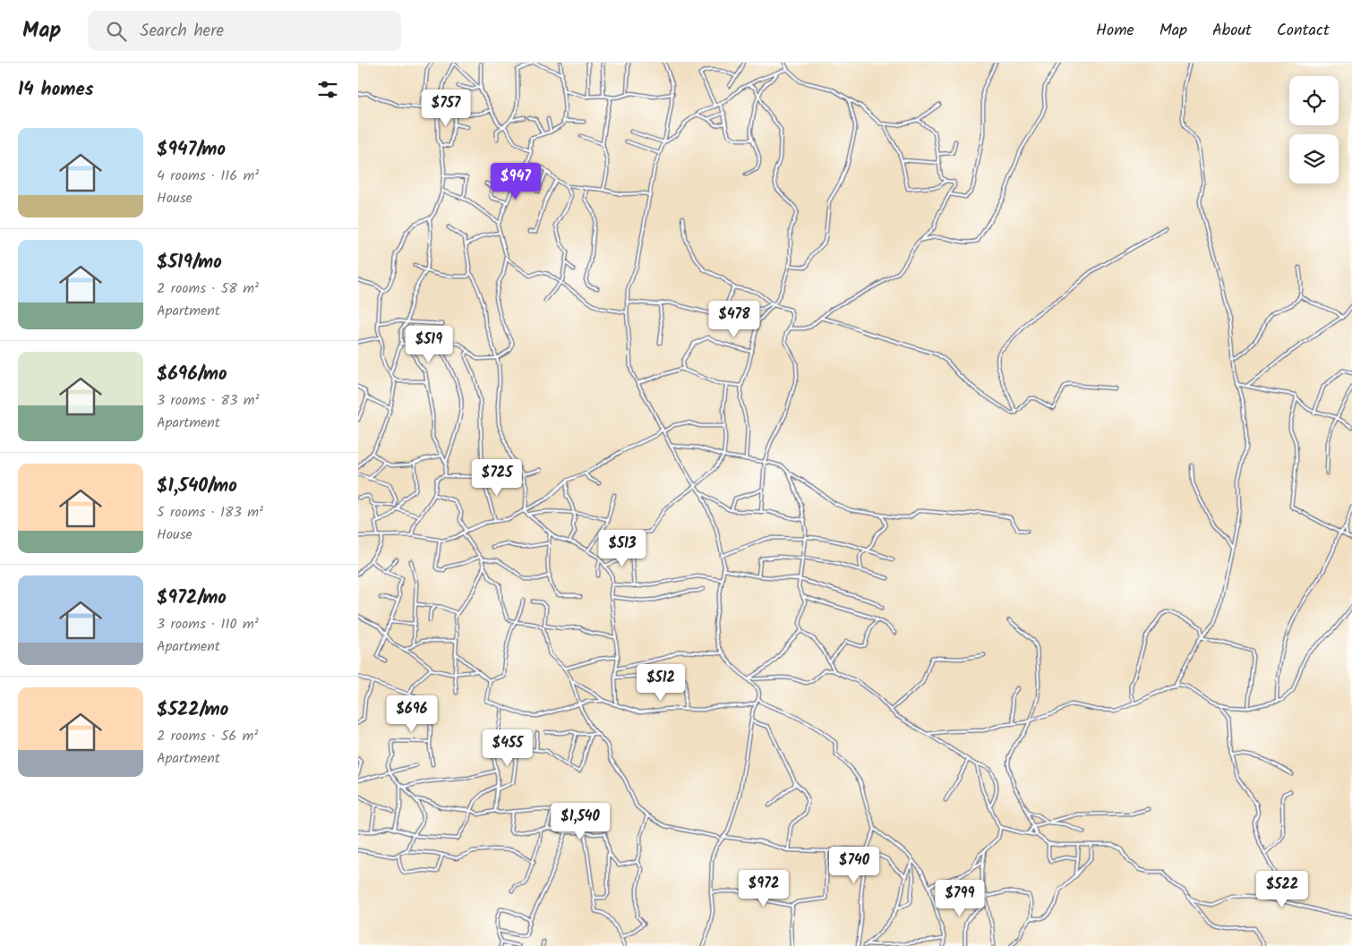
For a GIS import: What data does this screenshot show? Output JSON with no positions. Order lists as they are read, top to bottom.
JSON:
{
  "page": {
    "header": "Map",
    "search": "Search here",
    "nav": [
      "Home",
      "Map",
      "About",
      "Contact"
    ],
    "heading": "14 homes",
    "price": [
      "$757",
      "$947",
      "$478",
      "$519",
      "$725",
      "$513",
      "$512",
      "$696",
      "$455",
      "$1,540",
      "$740",
      "$972",
      "$522",
      "$799"
    ],
    "list": [
      {
        "name": "$947/mo",
        "note": "4 rooms · 116 m² · House"
      },
      {
        "name": "$519/mo",
        "note": "2 rooms · 58 m² · Apartment"
      },
      {
        "name": "$696/mo",
        "note": "3 rooms · 83 m² · Apartment"
      },
      {
        "name": "$1,540/mo",
        "note": "5 rooms · 183 m² · House"
      },
      {
        "name": "$972/mo",
        "note": "3 rooms · 110 m² · Apartment"
      },
      {
        "name": "$522/mo",
        "note": "2 rooms · 56 m² · Apartment"
      }
    ]
  }
}
